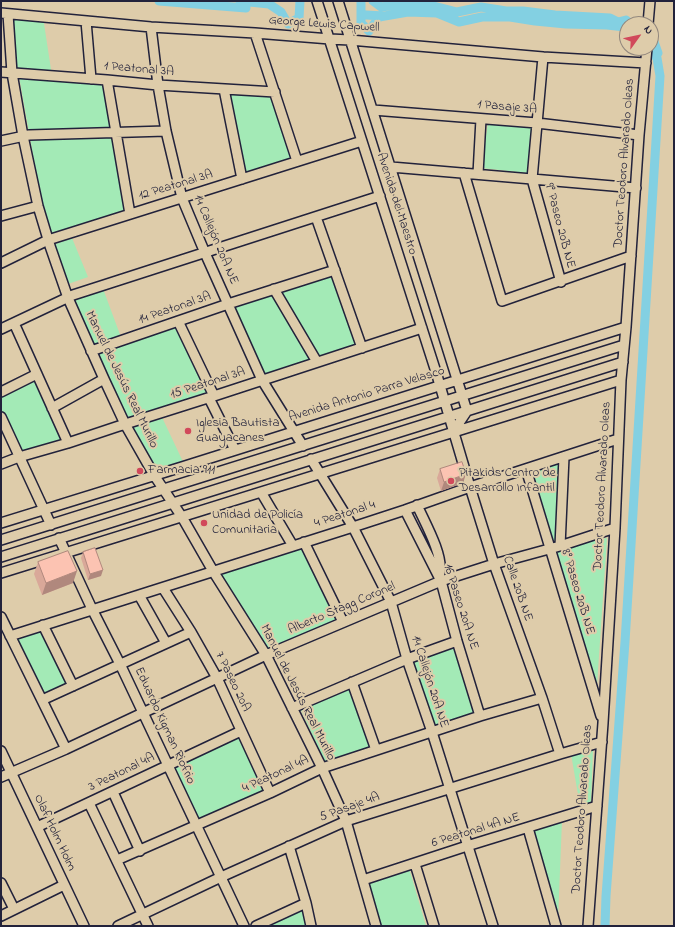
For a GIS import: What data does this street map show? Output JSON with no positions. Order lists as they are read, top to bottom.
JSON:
{
  "streets": {
    "street": [
      "George Lewis Capwell",
      "1 Peatonal 3A",
      "1 Pasaje 3A",
      "Doctor Teodoro Alvarado Oleas",
      "12 Peatonal 3A",
      "Avenida del Maestro",
      "9° Paseo 20B NE",
      "14 Callejón 20A NE",
      "14 Peatonal 3A",
      "Manuel de Jesús Real Murillo",
      "15 Peatonal 3A",
      "Avenida Antonio Parra Velasco",
      "4 Peatonal 4",
      "Calle 20B NE",
      "8° Paseo 20B NE",
      "16 Paseo 20A NE",
      "Alberto Stagg Coronel",
      "7 Paseo 20A",
      "Eduardo Kigman Riofrio",
      "3 Peatonal 4A",
      "4 Peatonal 4A",
      "5 Pasaje 4A",
      "6 Peatonal 4A NE",
      "Olaf Holm Holm"
    ]
  },
  "crossings": [
    ["George Lewis Capwell", "Doctor Teodoro Alvarado Oleas"],
    ["George Lewis Capwell", "Avenida del Maestro"],
    ["George Lewis Capwell", "9° Paseo 20B NE"],
    ["George Lewis Capwell", "14 Callejón 20A NE"],
    ["George Lewis Capwell", "Manuel de Jesús Real Murillo"],
    ["1 Peatonal 3A", "14 Callejón 20A NE"],
    ["1 Peatonal 3A", "Manuel de Jesús Real Murillo"],
    ["1 Pasaje 3A", "Doctor Teodoro Alvarado Oleas"],
    ["1 Pasaje 3A", "Avenida del Maestro"],
    ["1 Pasaje 3A", "9° Paseo 20B NE"],
    ["Doctor Teodoro Alvarado Oleas", "Avenida Antonio Parra Velasco"],
    ["Doctor Teodoro Alvarado Oleas", "4 Peatonal 4"],
    ["Doctor Teodoro Alvarado Oleas", "8° Paseo 20B NE"],
    ["Doctor Teodoro Alvarado Oleas", "Alberto Stagg Coronel"],
    ["Doctor Teodoro Alvarado Oleas", "5 Pasaje 4A"],
    ["Doctor Teodoro Alvarado Oleas", "6 Peatonal 4A NE"],
    ["12 Peatonal 3A", "Avenida del Maestro"],
    ["12 Peatonal 3A", "14 Callejón 20A NE"],
    ["12 Peatonal 3A", "Manuel de Jesús Real Murillo"],
    ["Avenida del Maestro", "15 Peatonal 3A"],
    ["Avenida del Maestro", "Avenida Antonio Parra Velasco"],
    ["Avenida del Maestro", "Calle 20B NE"],
    ["14 Callejón 20A NE", "14 Peatonal 3A"],
    ["14 Callejón 20A NE", "15 Peatonal 3A"],
    ["14 Callejón 20A NE", "Avenida Antonio Parra Velasco"],
    ["14 Callejón 20A NE", "4 Peatonal 4"],
    ["14 Callejón 20A NE", "Alberto Stagg Coronel"],
    ["14 Callejón 20A NE", "4 Peatonal 4A"],
    ["14 Callejón 20A NE", "5 Pasaje 4A"],
    ["14 Callejón 20A NE", "6 Peatonal 4A NE"],
    ["14 Peatonal 3A", "Manuel de Jesús Real Murillo"],
    ["Manuel de Jesús Real Murillo", "15 Peatonal 3A"],
    ["Manuel de Jesús Real Murillo", "Avenida Antonio Parra Velasco"],
    ["Manuel de Jesús Real Murillo", "4 Peatonal 4"],
    ["Manuel de Jesús Real Murillo", "Alberto Stagg Coronel"],
    ["Manuel de Jesús Real Murillo", "4 Peatonal 4A"],
    ["Manuel de Jesús Real Murillo", "5 Pasaje 4A"],
    ["Manuel de Jesús Real Murillo", "6 Peatonal 4A NE"],
    ["4 Peatonal 4", "Calle 20B NE"],
    ["4 Peatonal 4", "8° Paseo 20B NE"],
    ["4 Peatonal 4", "16 Paseo 20A NE"],
    ["4 Peatonal 4", "7 Paseo 20A"],
    ["4 Peatonal 4", "Eduardo Kigman Riofrio"],
    ["Calle 20B NE", "Alberto Stagg Coronel"],
    ["Calle 20B NE", "4 Peatonal 4A"],
    ["Calle 20B NE", "5 Pasaje 4A"],
    ["8° Paseo 20B NE", "Alberto Stagg Coronel"],
    ["16 Paseo 20A NE", "Alberto Stagg Coronel"],
    ["16 Paseo 20A NE", "4 Peatonal 4A"],
    ["Alberto Stagg Coronel", "7 Paseo 20A"],
    ["Alberto Stagg Coronel", "Eduardo Kigman Riofrio"],
    ["Alberto Stagg Coronel", "Olaf Holm Holm"],
    ["7 Paseo 20A", "3 Peatonal 4A"],
    ["7 Paseo 20A", "4 Peatonal 4A"],
    ["Eduardo Kigman Riofrio", "3 Peatonal 4A"],
    ["Eduardo Kigman Riofrio", "4 Peatonal 4A"],
    ["Eduardo Kigman Riofrio", "5 Pasaje 4A"],
    ["3 Peatonal 4A", "Olaf Holm Holm"]
  ],
  "places": [
    "Iglesia Bautista Guayacanes",
    "Farmacia 911",
    "Pitakids Centro de Desarrollo Infantil",
    "Unidad de Policía Comunitaria"
  ],
  "north": "top right"
}
